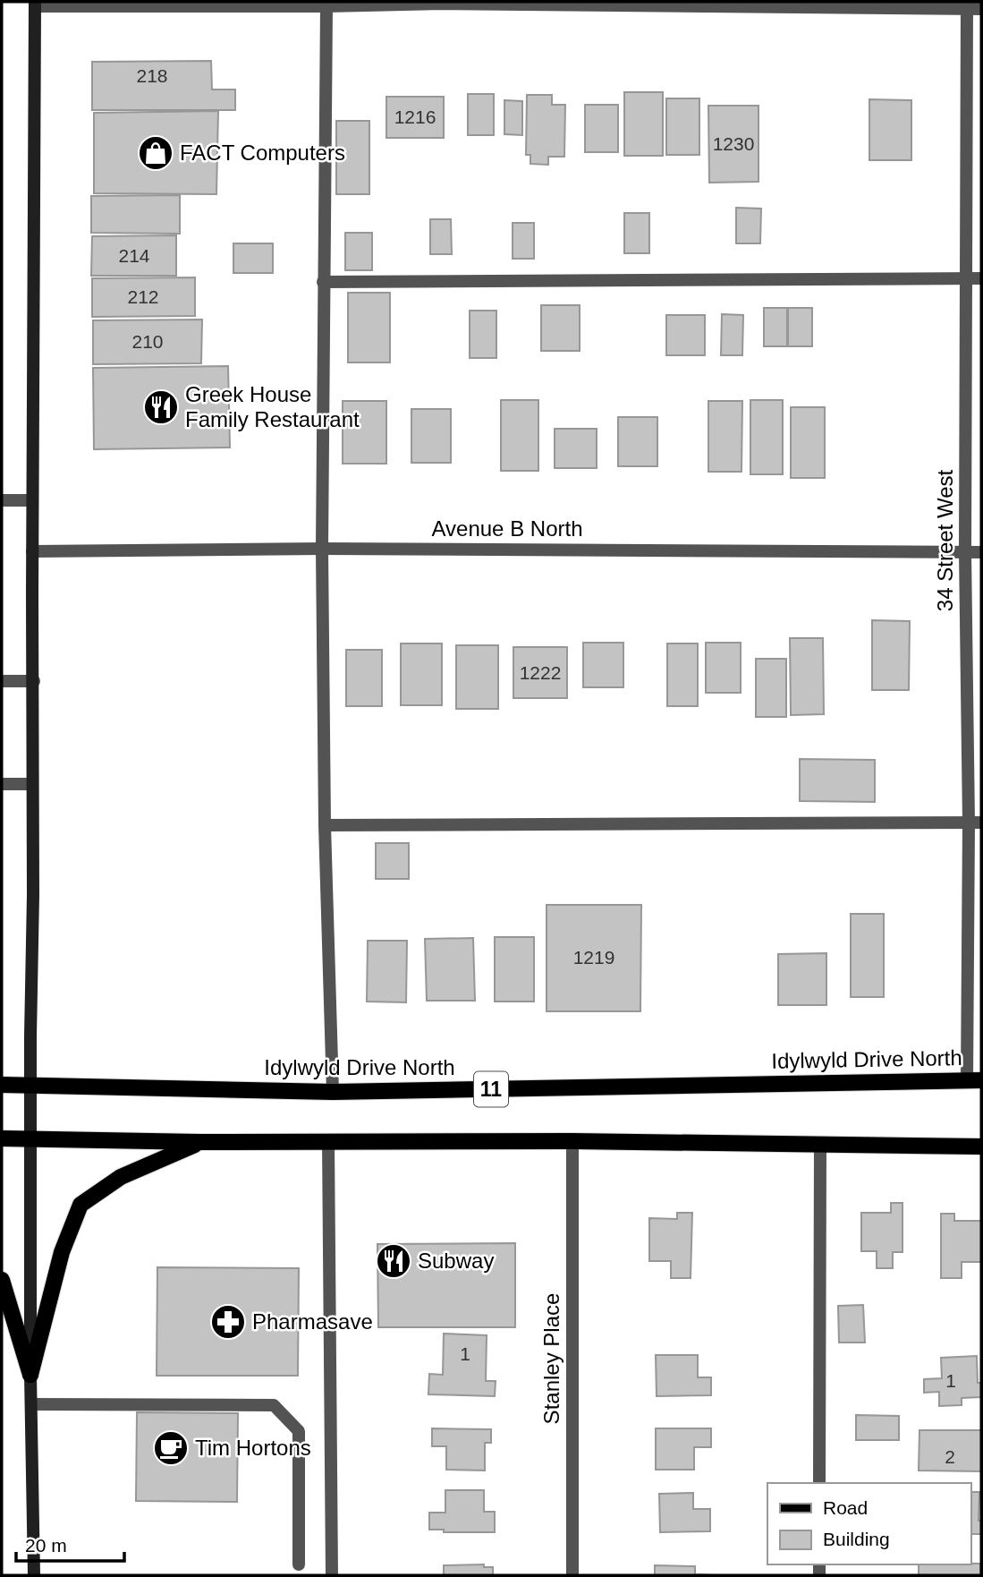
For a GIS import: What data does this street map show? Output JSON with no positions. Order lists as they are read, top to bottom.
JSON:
{
  "streets": {
    "main road": ["Idylwyld Drive North", "11"],
    "street": ["Avenue B North", "34 Street West", "Stanley Place"]
  },
  "crossings": [
    ["Avenue B North", "34 Street West"],
    ["34 Street West", "Idylwyld Drive North"]
  ],
  "places": {
    "shop": ["FACT Computers"],
    "restaurant": ["Greek House Family Restaurant", "Subway"],
    "pharmacy": ["Pharmasave"],
    "cafe": ["Tim Hortons"]
  },
  "house_numbers": [
    "218",
    "1216",
    "1230",
    "214",
    "212",
    "210",
    "1222",
    "1219",
    "1",
    "1",
    "2"
  ],
  "legend": ["Road", "Building"],
  "scale_bar": "20 m"
}
